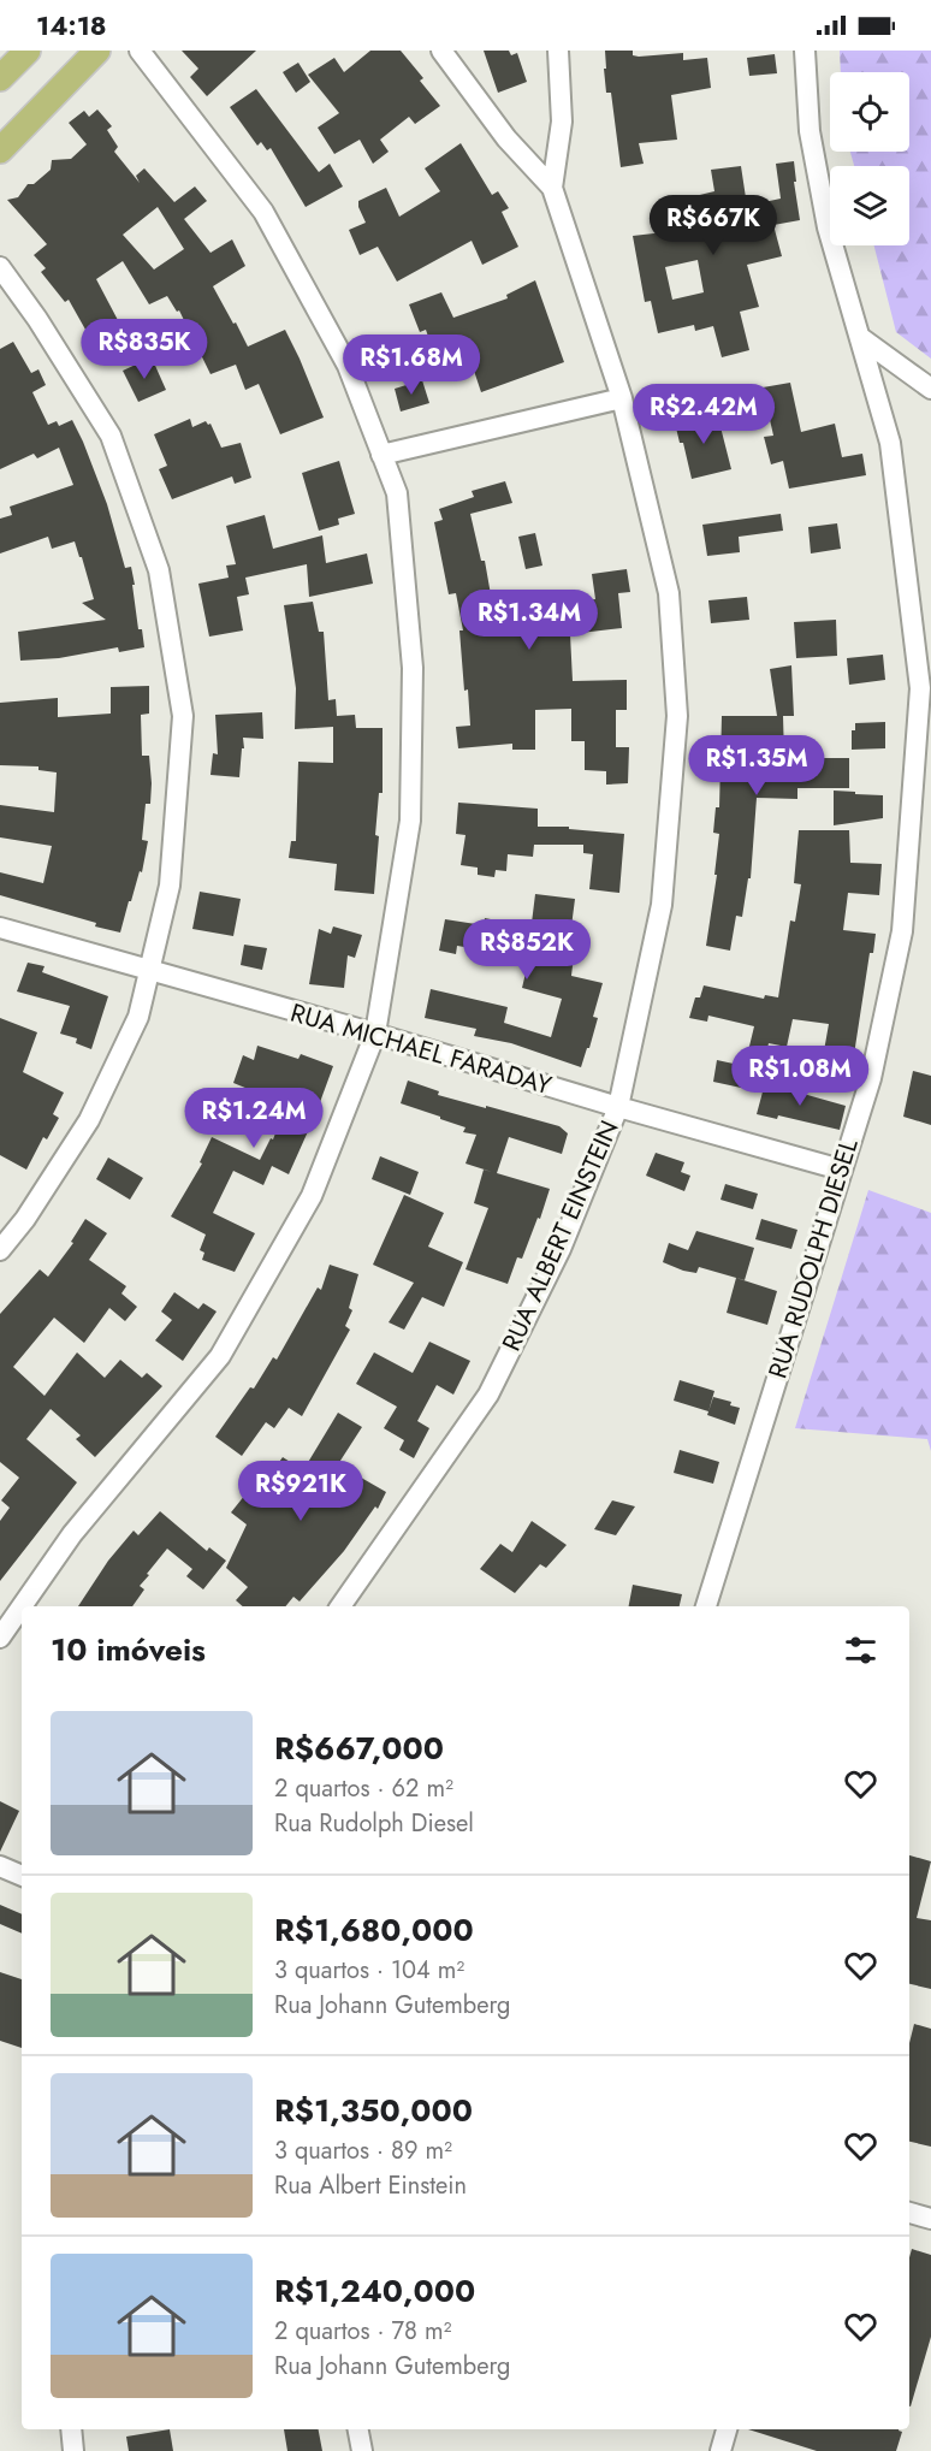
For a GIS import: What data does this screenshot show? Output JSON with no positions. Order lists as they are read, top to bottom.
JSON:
{
  "streets": {
    "street": ["RUA MICHAEL FARADAY", "RUA ALBERT EINSTEIN", "RUA RUDOLPH DIESEL"]
  },
  "crossings": [
    ["RUA MICHAEL FARADAY", "RUA ALBERT EINSTEIN"],
    ["RUA MICHAEL FARADAY", "RUA RUDOLPH DIESEL"]
  ],
  "page": {
    "status": "14:18",
    "price": [
      "R$667K",
      "R$835K",
      "R$1.68M",
      "R$2.42M",
      "R$1.34M",
      "R$1.35M",
      "R$852K",
      "R$1.08M",
      "R$1.24M",
      "R$921K"
    ],
    "heading": "10 imóveis",
    "list": [
      {
        "name": "R$667,000",
        "note": "2 quartos · 62 m² · Rua Rudolph Diesel"
      },
      {
        "name": "R$1,680,000",
        "note": "3 quartos · 104 m² · Rua Johann Gutemberg"
      },
      {
        "name": "R$1,350,000",
        "note": "3 quartos · 89 m² · Rua Albert Einstein"
      },
      {
        "name": "R$1,240,000",
        "note": "2 quartos · 78 m² · Rua Johann Gutemberg"
      }
    ]
  }
}
